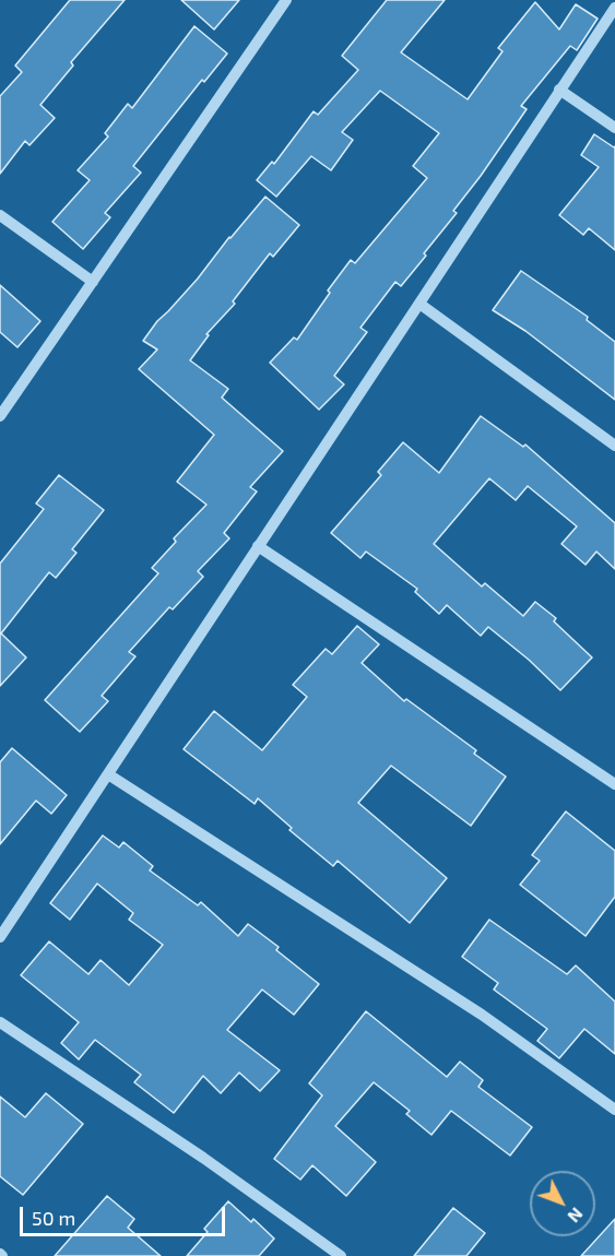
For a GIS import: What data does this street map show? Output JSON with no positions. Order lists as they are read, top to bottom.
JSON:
{
  "scale_bar": "50 m",
  "north": "bottom right"
}
